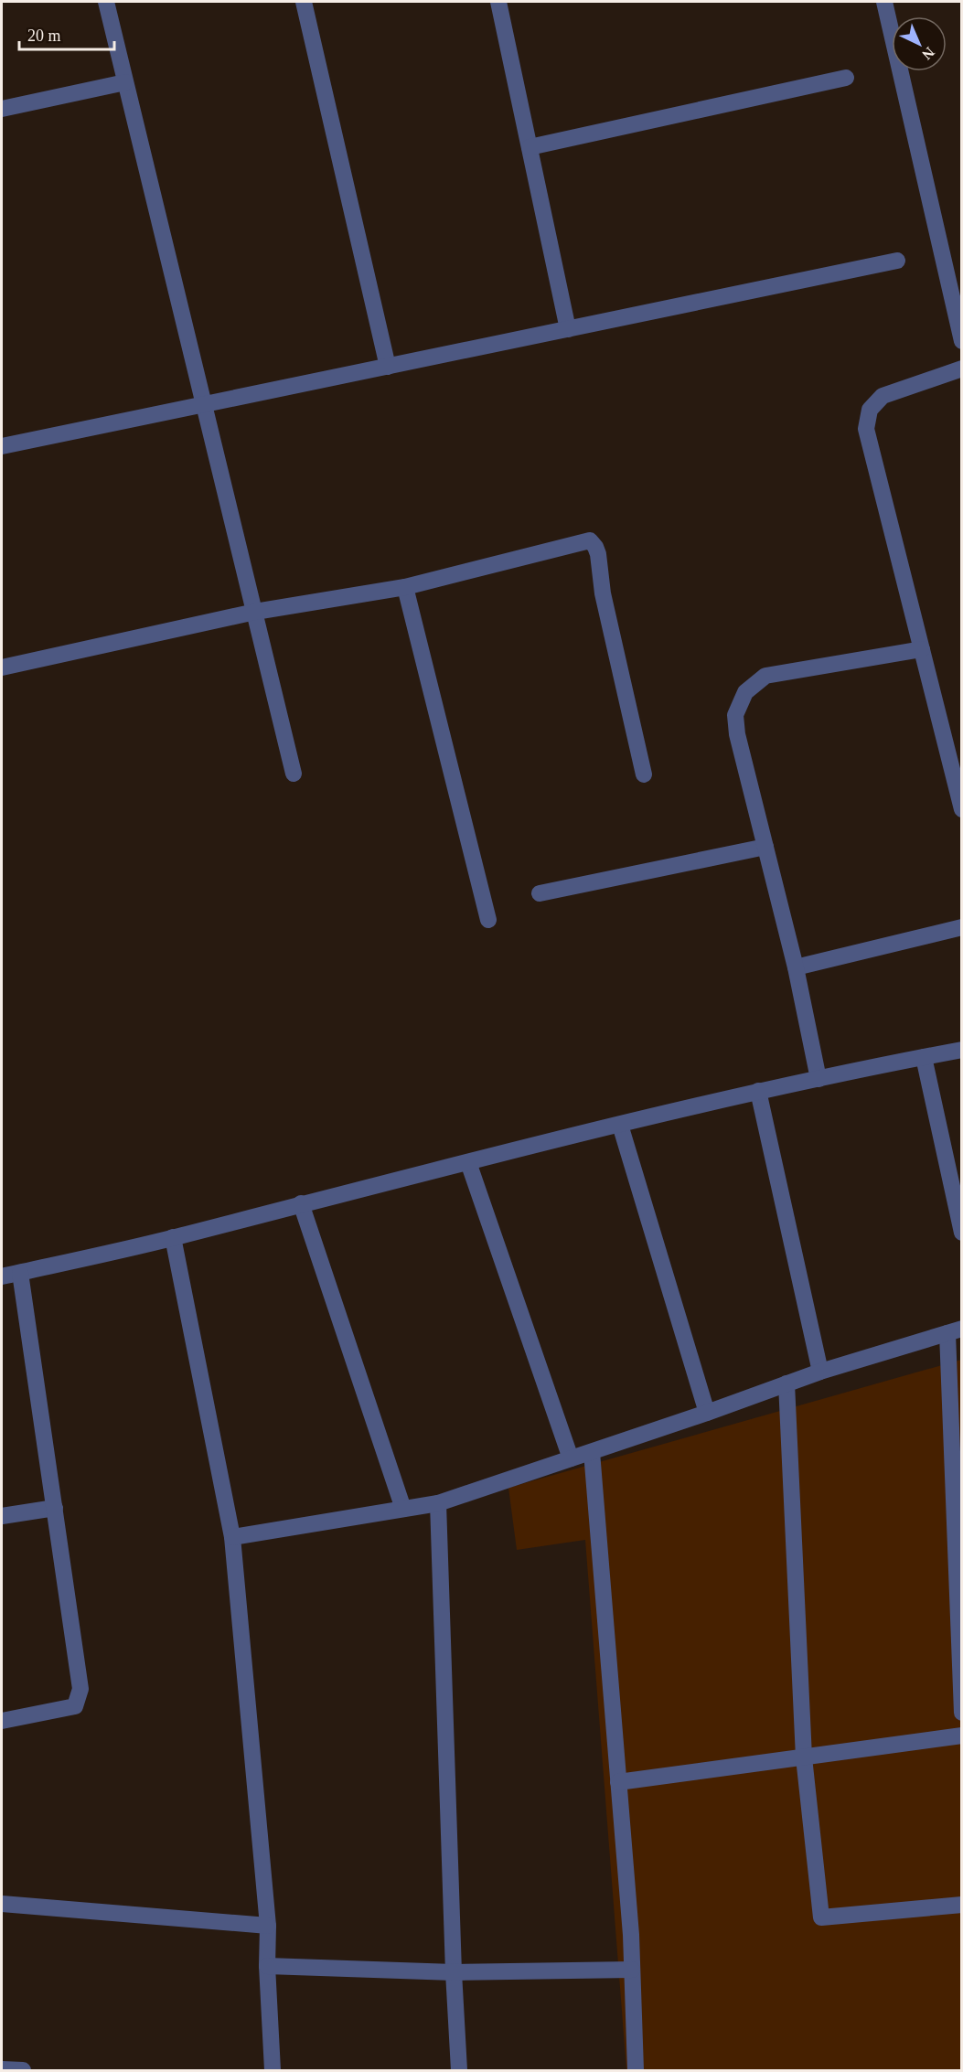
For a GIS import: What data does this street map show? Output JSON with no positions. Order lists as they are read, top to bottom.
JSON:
{
  "scale_bar": "20 m",
  "north": "bottom right"
}
